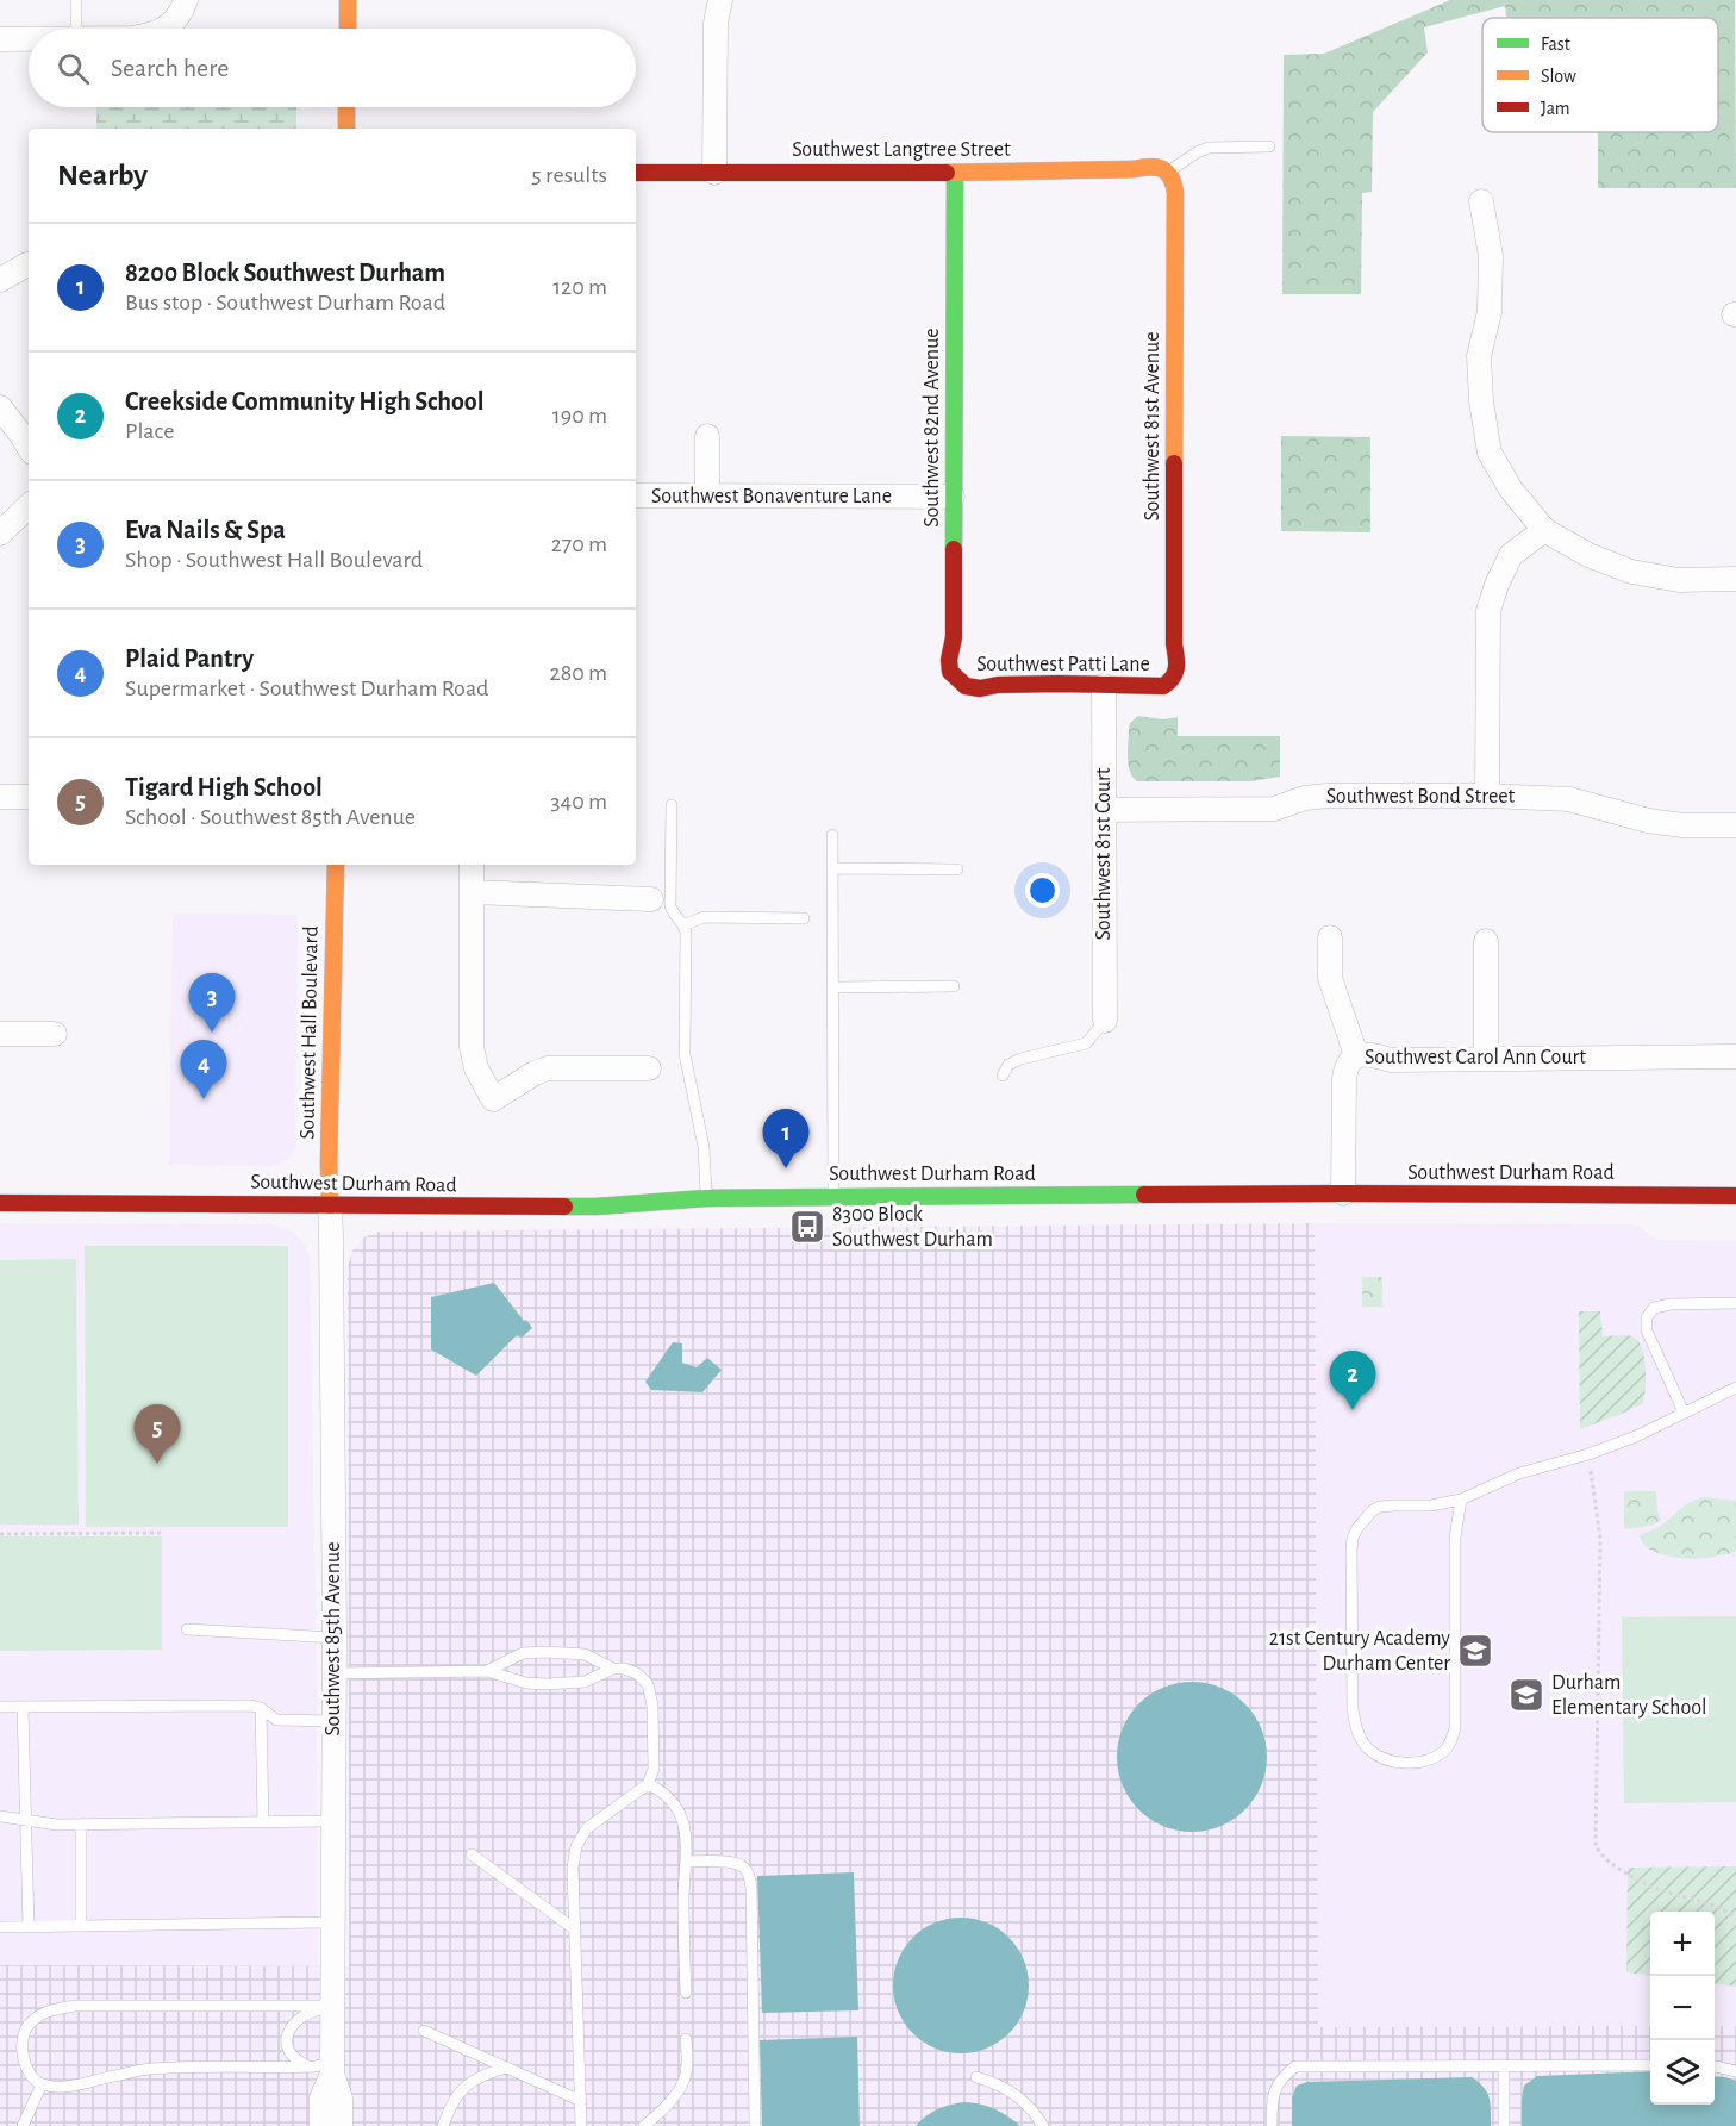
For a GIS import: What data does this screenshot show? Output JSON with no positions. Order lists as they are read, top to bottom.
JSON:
{
  "streets": {
    "main road": [
      "Southwest Langtree Street",
      "Southwest 81st Avenue",
      "Southwest 82nd Avenue",
      "Southwest Patti Lane",
      "Southwest Hall Boulevard",
      "Southwest Durham Road"
    ],
    "street": [
      "Southwest Bonaventure Lane",
      "Southwest Bond Street",
      "Southwest 81st Court",
      "Southwest Carol Ann Court",
      "Southwest 85th Avenue"
    ]
  },
  "crossings": [
    ["Southwest Langtree Street", "Southwest 81st Avenue"],
    ["Southwest Langtree Street", "Southwest 82nd Avenue"],
    ["Southwest 81st Avenue", "Southwest Patti Lane"],
    ["Southwest 82nd Avenue", "Southwest Bonaventure Lane"],
    ["Southwest 82nd Avenue", "Southwest Patti Lane"],
    ["Southwest Patti Lane", "Southwest 81st Court"],
    ["Southwest Bond Street", "Southwest 81st Court"],
    ["Southwest Hall Boulevard", "Southwest Durham Road"],
    ["Southwest Hall Boulevard", "Southwest 85th Avenue"],
    ["Southwest Carol Ann Court", "Southwest Durham Road"],
    ["Southwest Durham Road", "Southwest 85th Avenue"]
  ],
  "places": {
    "bus stop": ["8300 Block Southwest Durham"],
    "school or university": ["21st Century Academy Durham Center", "Durham Elementary School"]
  },
  "legend": ["Fast", "Slow", "Jam"],
  "page": {
    "search": "Search here",
    "heading": ["Nearby", "5 results"],
    "list": [
      {
        "mark": "1",
        "name": "8200 Block Southwest Durham",
        "note": "Bus stop · Southwest Durham Road",
        "value": "120 m"
      },
      {
        "mark": "2",
        "name": "Creekside Community High School",
        "note": "Place",
        "value": "190 m"
      },
      {
        "mark": "3",
        "name": "Eva Nails & Spa",
        "note": "Shop · Southwest Hall Boulevard",
        "value": "270 m"
      },
      {
        "mark": "4",
        "name": "Plaid Pantry",
        "note": "Supermarket · Southwest Durham Road",
        "value": "280 m"
      },
      {
        "mark": "5",
        "name": "Tigard High School",
        "note": "School · Southwest 85th Avenue",
        "value": "340 m"
      }
    ],
    "pins": [
      "3",
      "4",
      "1",
      "2",
      "5"
    ],
    "map_buttons": ["+", "−"]
  }
}
